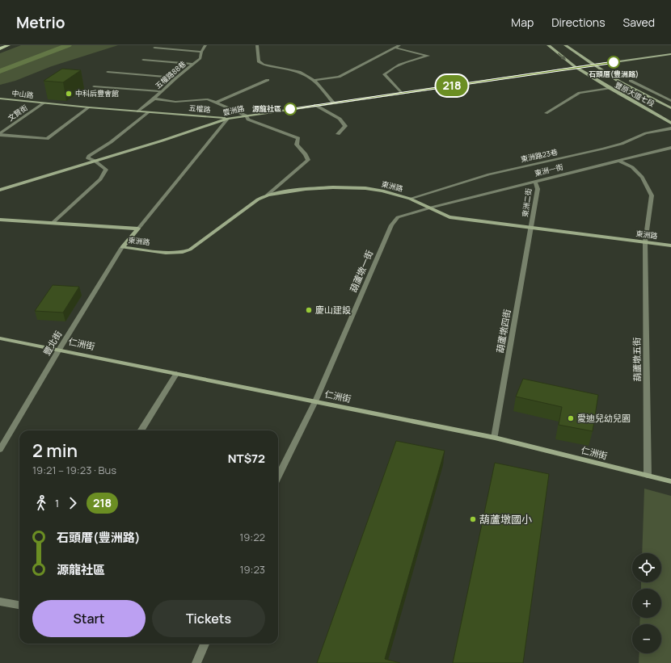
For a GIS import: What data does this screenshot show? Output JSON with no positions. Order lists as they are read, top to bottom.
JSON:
{
  "streets": {
    "street": [
      "五權路88巷",
      "中山路",
      "豐原大道七段",
      "五權路",
      "豐洲路",
      "文賢街",
      "東洲路23巷",
      "東洲一街",
      "東洲路",
      "東洲二街",
      "葫蘆墩一街",
      "葫蘆墩四街",
      "豐北街",
      "仁洲街",
      "葫蘆墩五街"
    ]
  },
  "crossings": [
    ["五權路88巷", "五權路"],
    ["中山路", "五權路"],
    ["中山路", "文賢街"],
    ["豐原大道七段", "豐洲路"],
    ["五權路", "豐洲路"],
    ["五權路", "文賢街"],
    ["東洲路23巷", "東洲路"],
    ["東洲一街", "東洲路"],
    ["東洲一街", "東洲二街"],
    ["東洲一街", "葫蘆墩一街"],
    ["東洲一街", "葫蘆墩五街"],
    ["東洲路", "東洲二街"],
    ["東洲路", "葫蘆墩一街"],
    ["東洲路", "葫蘆墩四街"],
    ["東洲路", "豐北街"],
    ["東洲路", "葫蘆墩五街"],
    ["東洲二街", "葫蘆墩四街"],
    ["葫蘆墩一街", "仁洲街"],
    ["葫蘆墩四街", "仁洲街"],
    ["豐北街", "仁洲街"],
    ["仁洲街", "葫蘆墩五街"]
  ],
  "places": [
    "石頭厝(豐洲路)",
    "中科后豐會館",
    "源龍社區",
    "慶山建設",
    "愛迪兒幼兒園",
    "葫蘆墩國小"
  ],
  "lines": ["bus line 218"],
  "page": {
    "header": "Metrio",
    "nav": ["Map", "Directions", "Saved"],
    "on_map": "218",
    "heading": ["2 min", "19:21 – 19:23 · Bus", "NT$72"],
    "legs": ["1", "218"],
    "list": [
      {
        "name": "石頭厝(豐洲路)",
        "value": "19:22"
      },
      {
        "name": "源龍社區",
        "value": "19:23"
      }
    ],
    "map_buttons": ["+", "−"],
    "buttons": ["Start", "Tickets"]
  }
}
